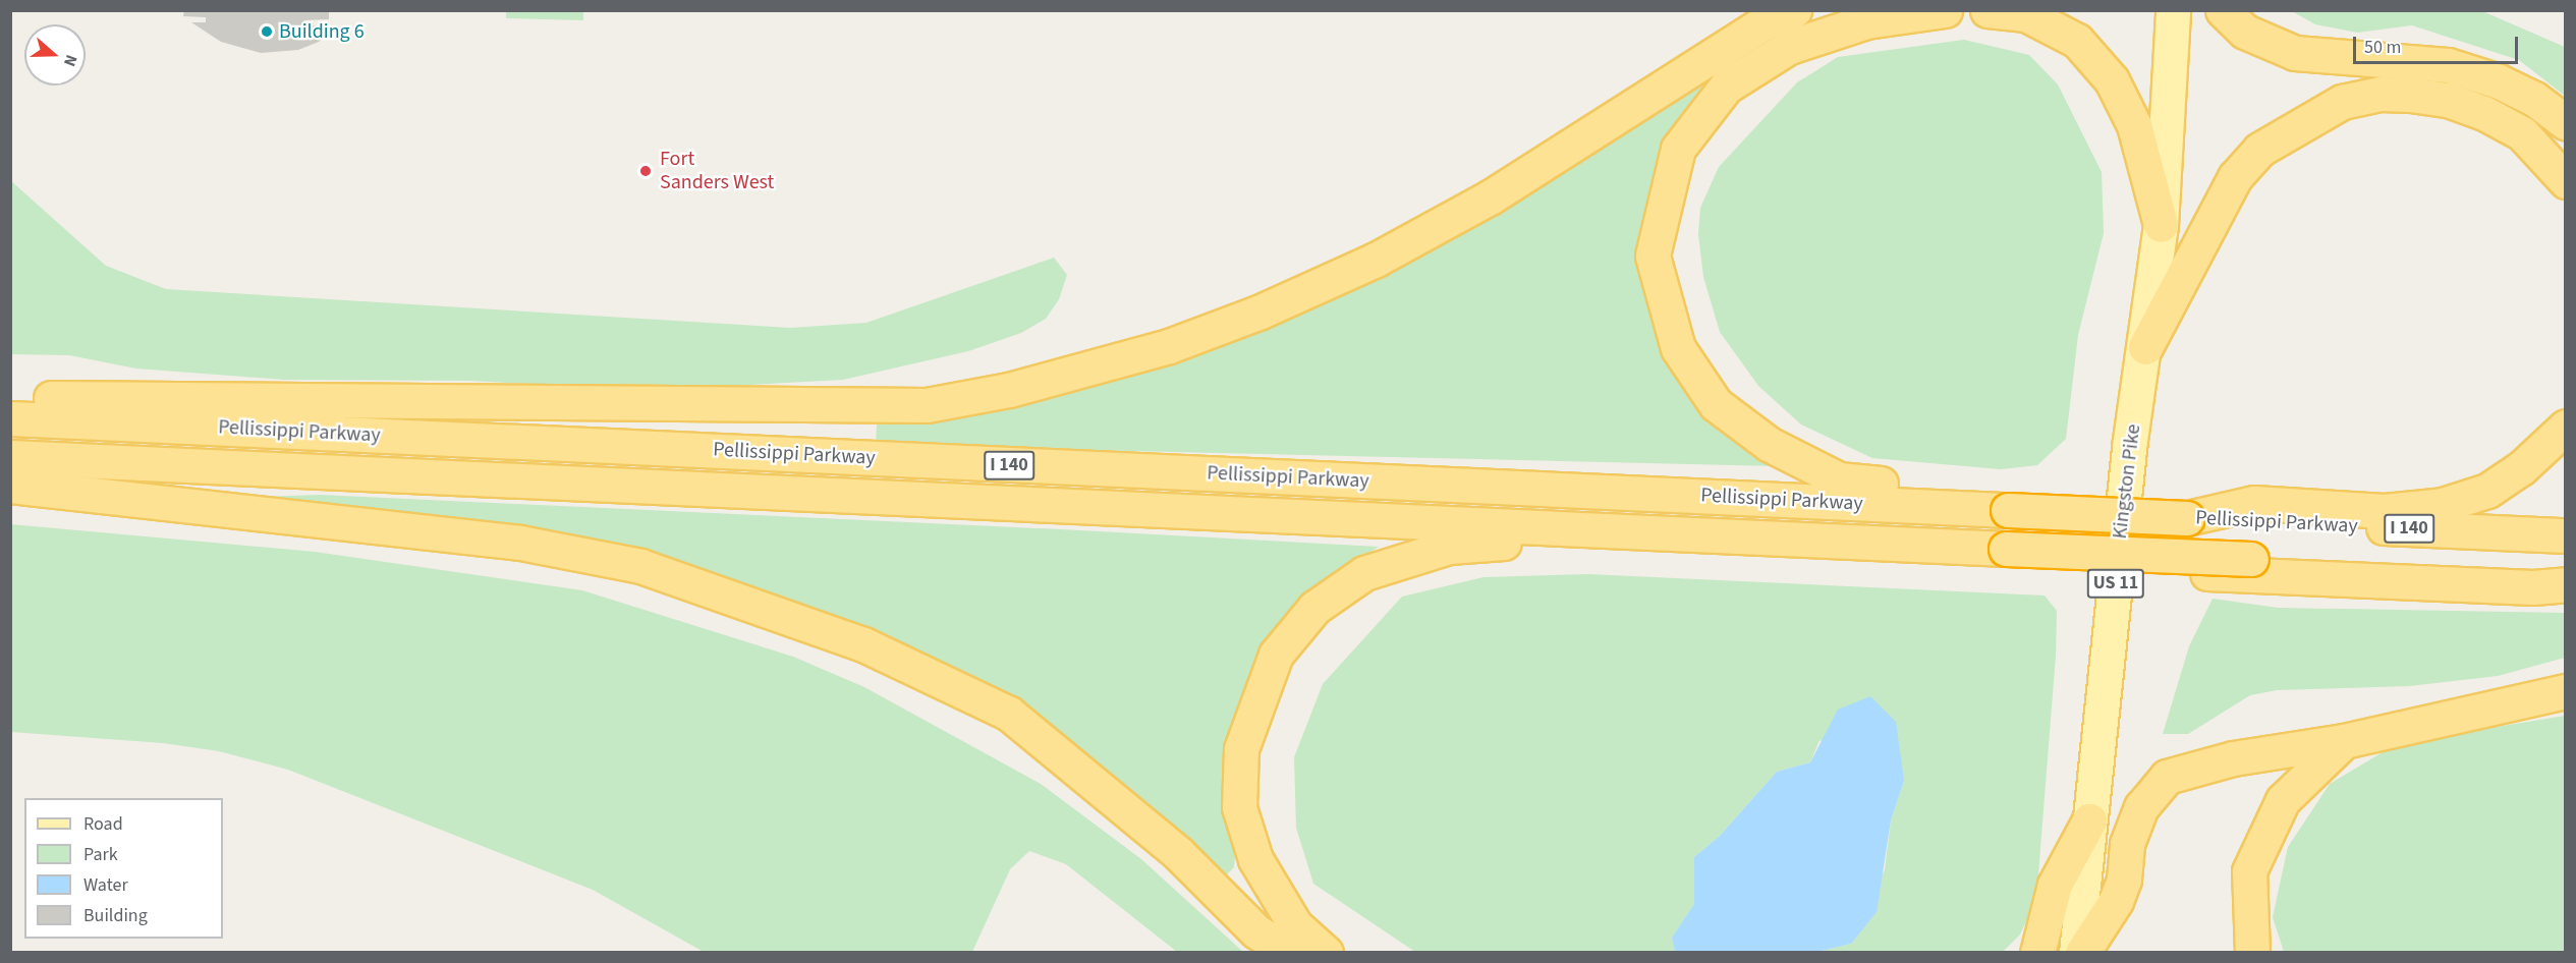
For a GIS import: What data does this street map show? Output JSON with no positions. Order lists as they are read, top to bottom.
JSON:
{
  "streets": {
    "highway": ["Pellissippi Parkway", "I 140"],
    "main road": ["Kingston Pike", "US 11"]
  },
  "places": ["Building 6", "Fort Sanders West"],
  "legend": [
    "Road",
    "Park",
    "Water",
    "Building"
  ],
  "scale_bar": "50 m",
  "north": "right"
}
